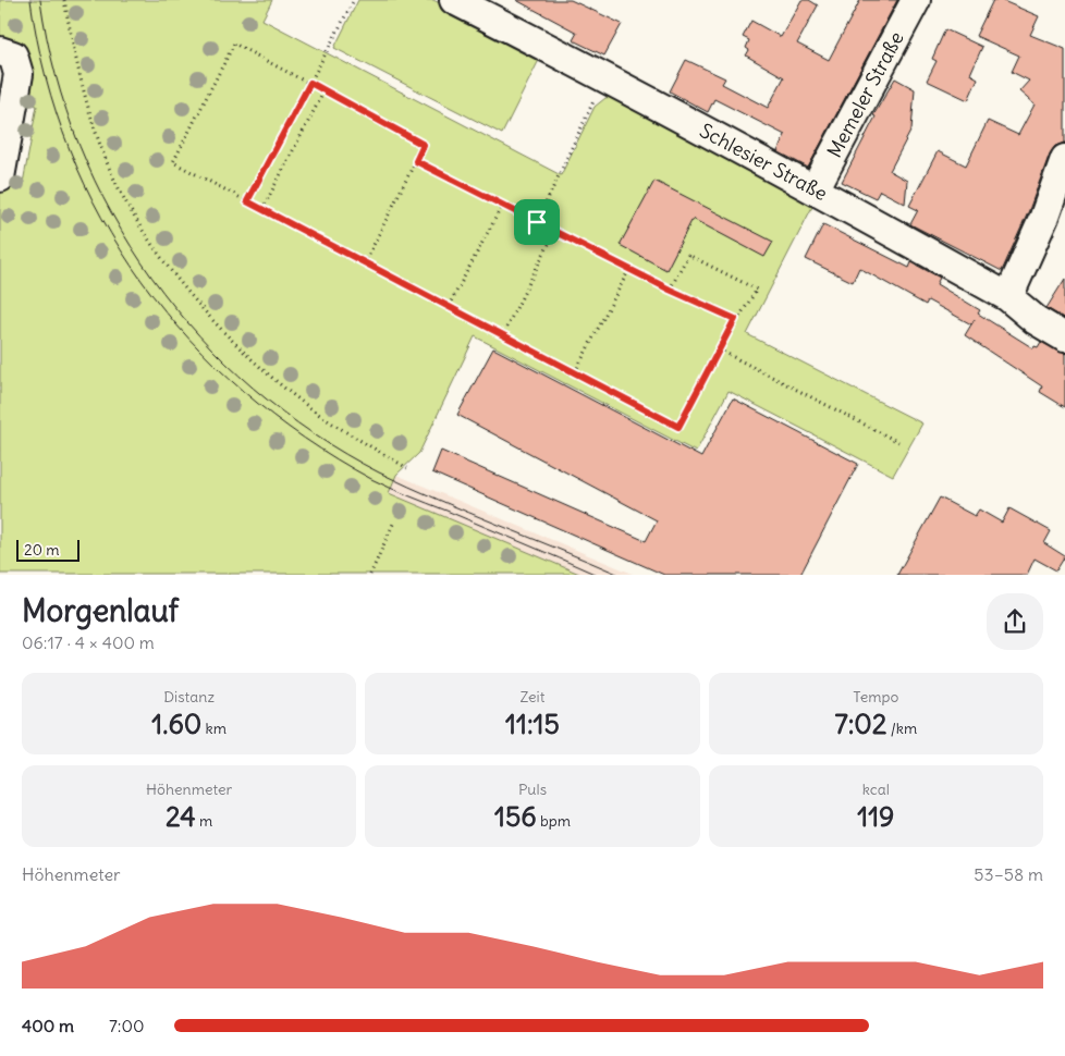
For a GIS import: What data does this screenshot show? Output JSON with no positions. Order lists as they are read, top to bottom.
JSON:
{
  "streets": {
    "street": ["Memeler Straße", "Schlesier Straße"]
  },
  "crossings": [
    ["Memeler Straße", "Schlesier Straße"]
  ],
  "scale_bar": "20 m",
  "page": {
    "scale": "20 m",
    "heading": ["Morgenlauf", "06:17 · 4 × 400 m"],
    "stats": [
      ["Distanz", "1.60 km"],
      ["Zeit", "11:15"],
      ["Tempo", "7:02 /km"],
      ["Höhenmeter", "24 m"],
      ["Puls", "156 bpm"],
      ["kcal", "119"]
    ],
    "chart": ["Höhenmeter", "53–58 m"],
    "list": [
      {
        "name": "400 m",
        "note": "7:00"
      }
    ]
  }
}
